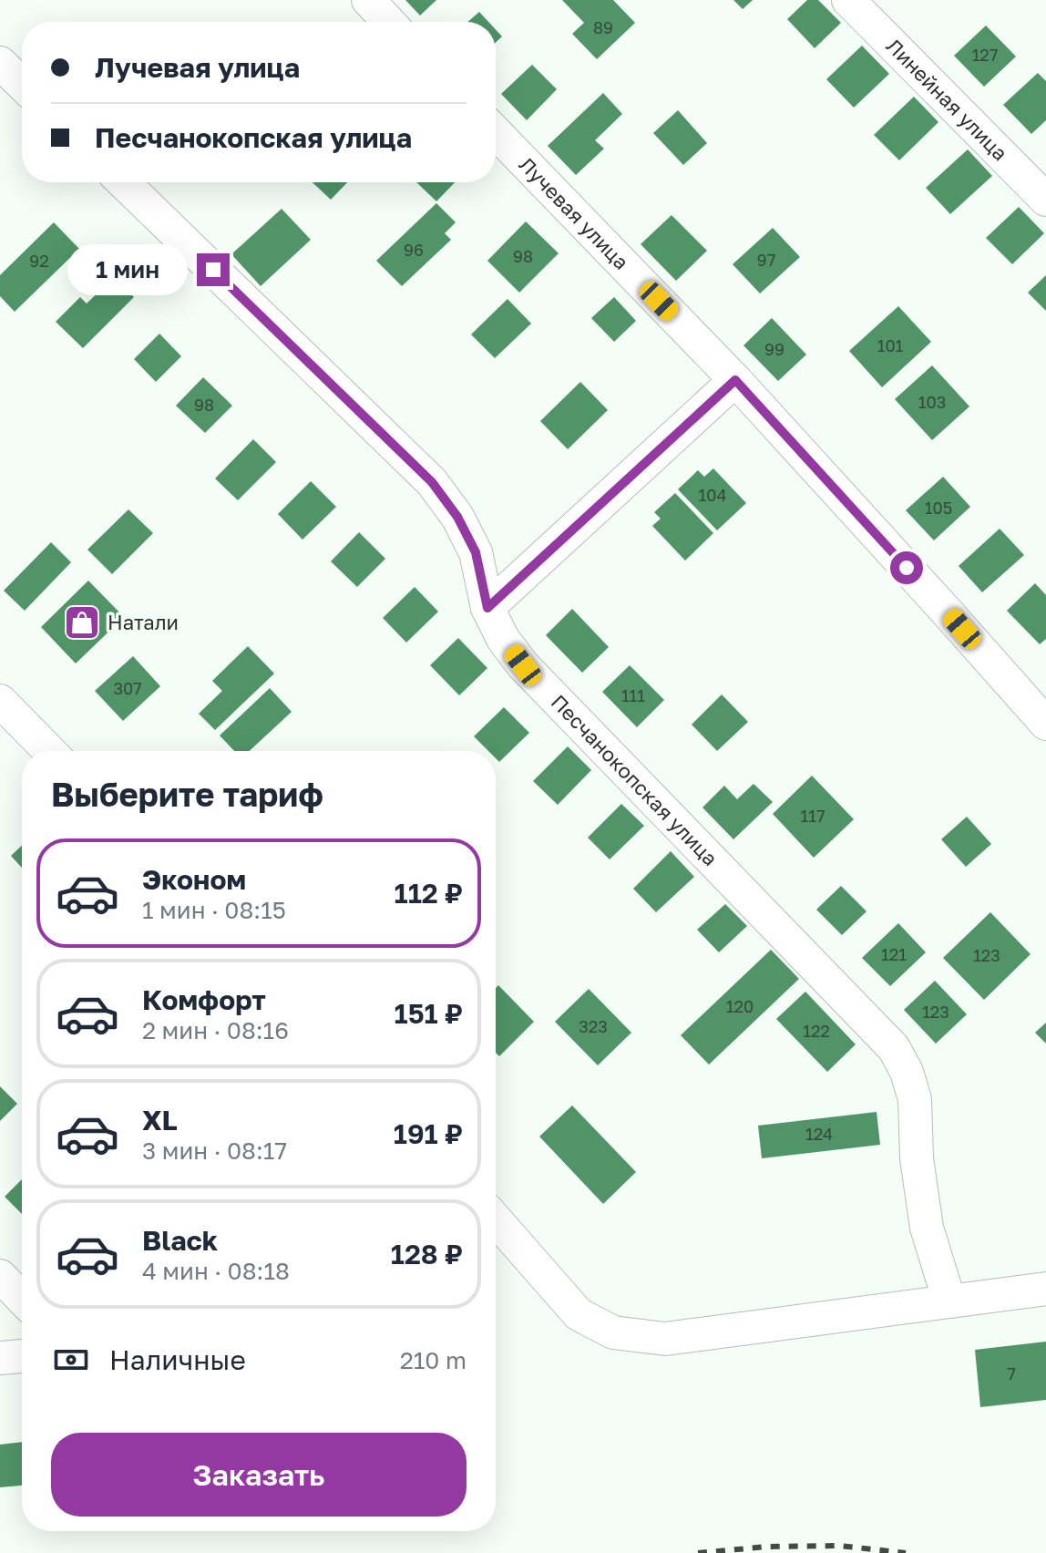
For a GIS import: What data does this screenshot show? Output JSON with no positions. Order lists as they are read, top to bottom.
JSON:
{
  "streets": {
    "street": ["Линейная улица", "Лучевая улица", "Песчанокопская улица"]
  },
  "places": {
    "shop": ["Натали"]
  },
  "house_numbers": [
    "89",
    "127",
    "96",
    "98",
    "97",
    "92",
    "101",
    "99",
    "103",
    "98",
    "104",
    "105",
    "307",
    "111",
    "117",
    "121",
    "123",
    "120",
    "123",
    "323",
    "122",
    "124",
    "7"
  ],
  "page": {
    "banner": ["Лучевая улица", "Песчанокопская улица"],
    "bubble": "1 мин",
    "heading": "Выберите тариф",
    "list": [
      {
        "name": "Эконом",
        "note": "1 мин · 08:15",
        "value": "112 ₽"
      },
      {
        "name": "Комфорт",
        "note": "2 мин · 08:16",
        "value": "151 ₽"
      },
      {
        "name": "XL",
        "note": "3 мин · 08:17",
        "value": "191 ₽"
      },
      {
        "name": "Black",
        "note": "4 мин · 08:18",
        "value": "128 ₽"
      }
    ],
    "pay": ["Наличные", "210 m"],
    "buttons": "Заказать"
  }
}
